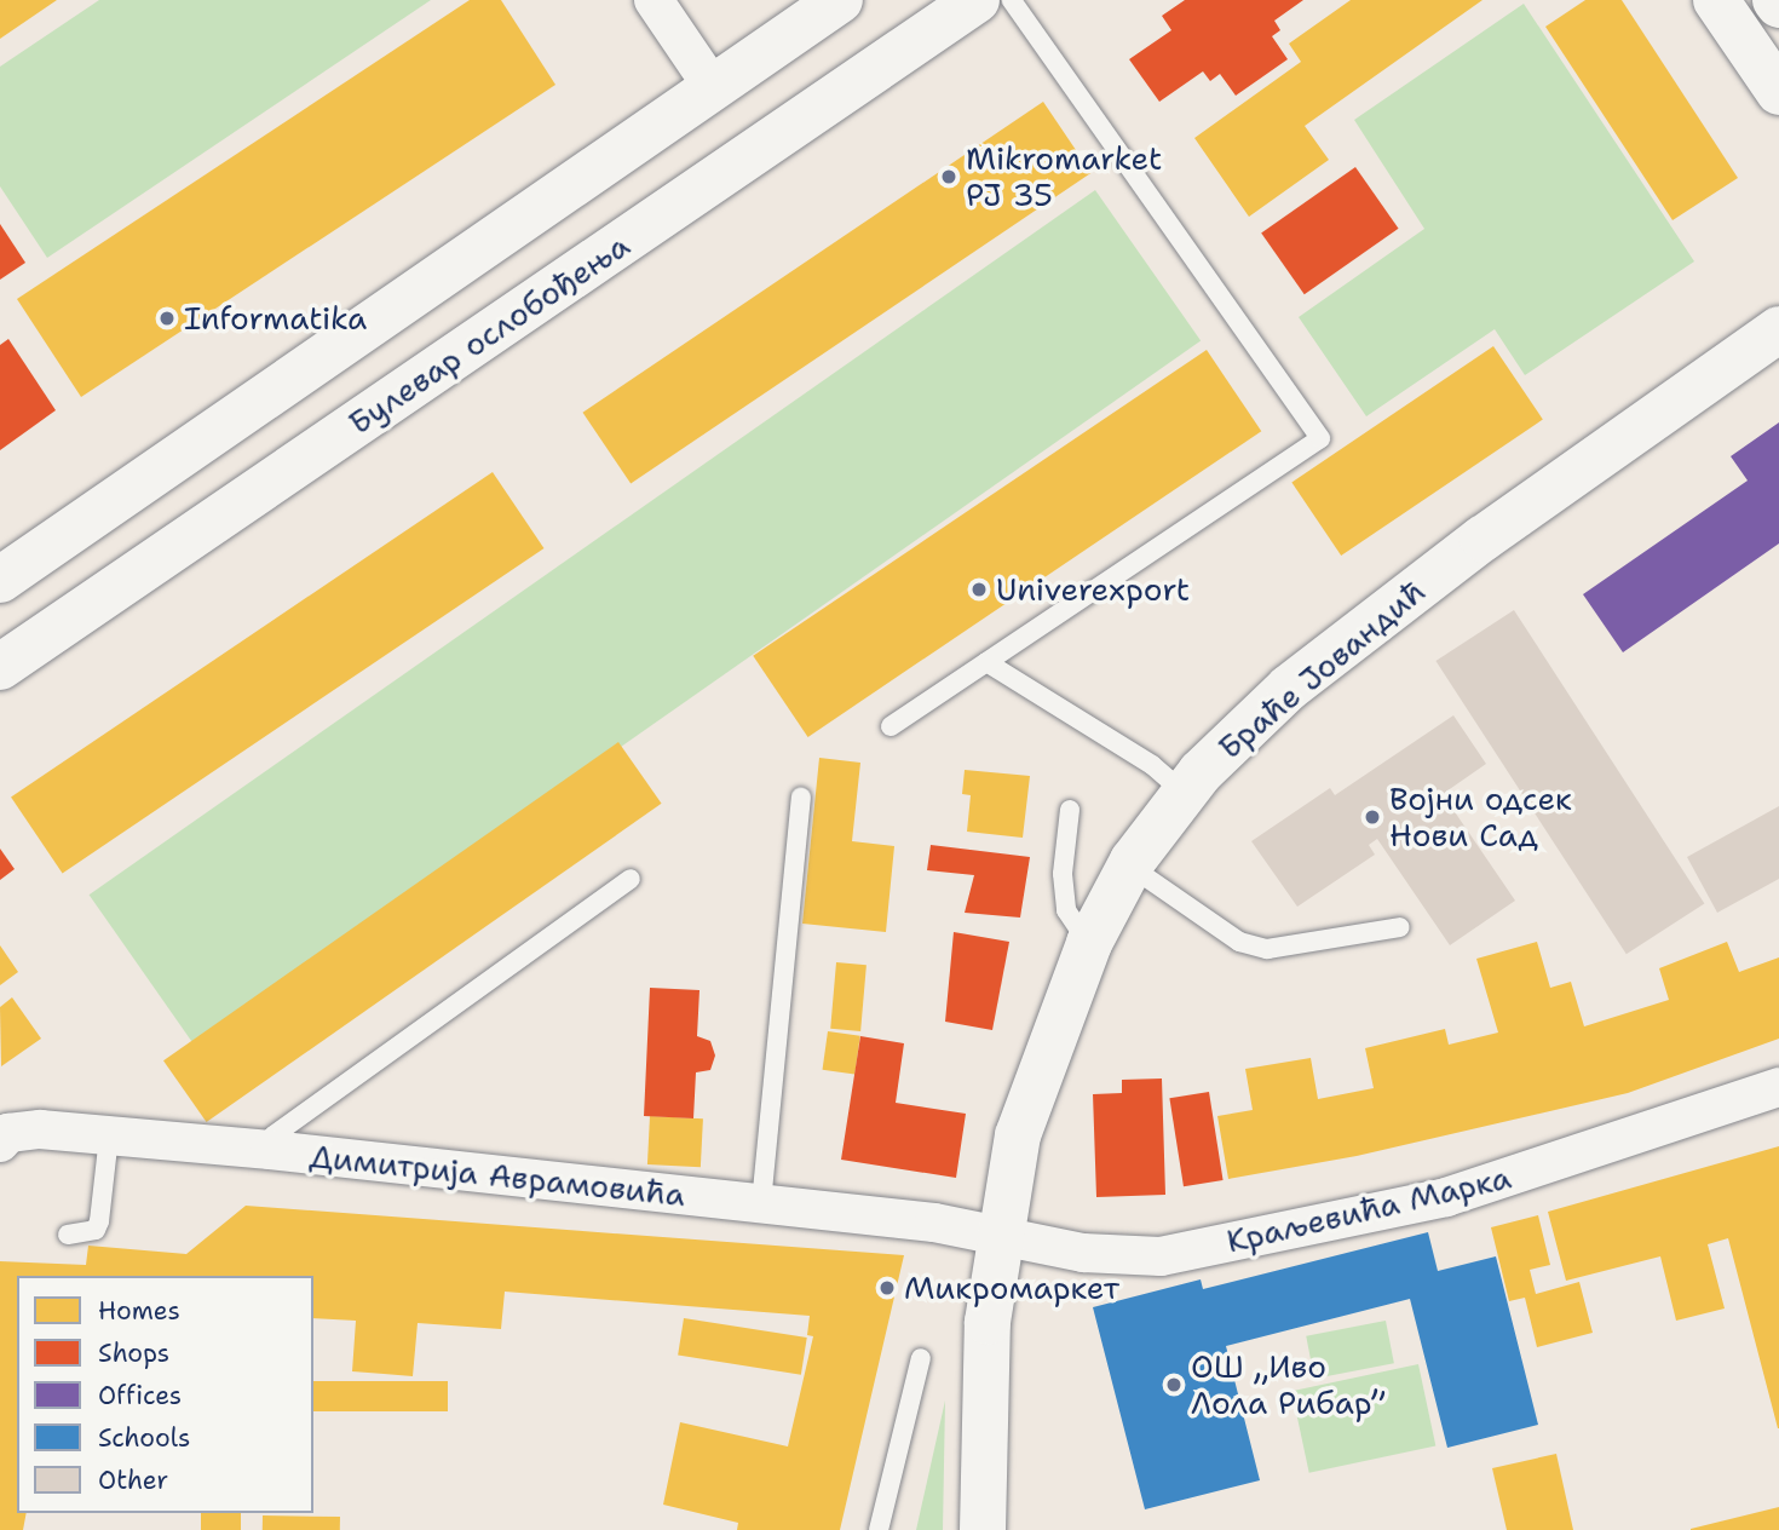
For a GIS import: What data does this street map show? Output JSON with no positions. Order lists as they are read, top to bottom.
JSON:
{
  "streets": {
    "main road": ["Булевар ослобођења", "Браће Јовандић"],
    "street": ["Димитрија Аврамовића", "Краљевића Марка"]
  },
  "crossings": [
    ["Браће Јовандић", "Димитрија Аврамовића"],
    ["Браће Јовандић", "Краљевића Марка"],
    ["Димитрија Аврамовића", "Краљевића Марка"]
  ],
  "places": [
    "Mikromarket PJ 35",
    "Informatika",
    "Univerexport",
    "Војни одсек Нови Сад",
    "Микромаркет",
    "ОШ „Иво Лола Рибар”"
  ],
  "legend": [
    "Homes",
    "Shops",
    "Offices",
    "Schools",
    "Other"
  ]
}
